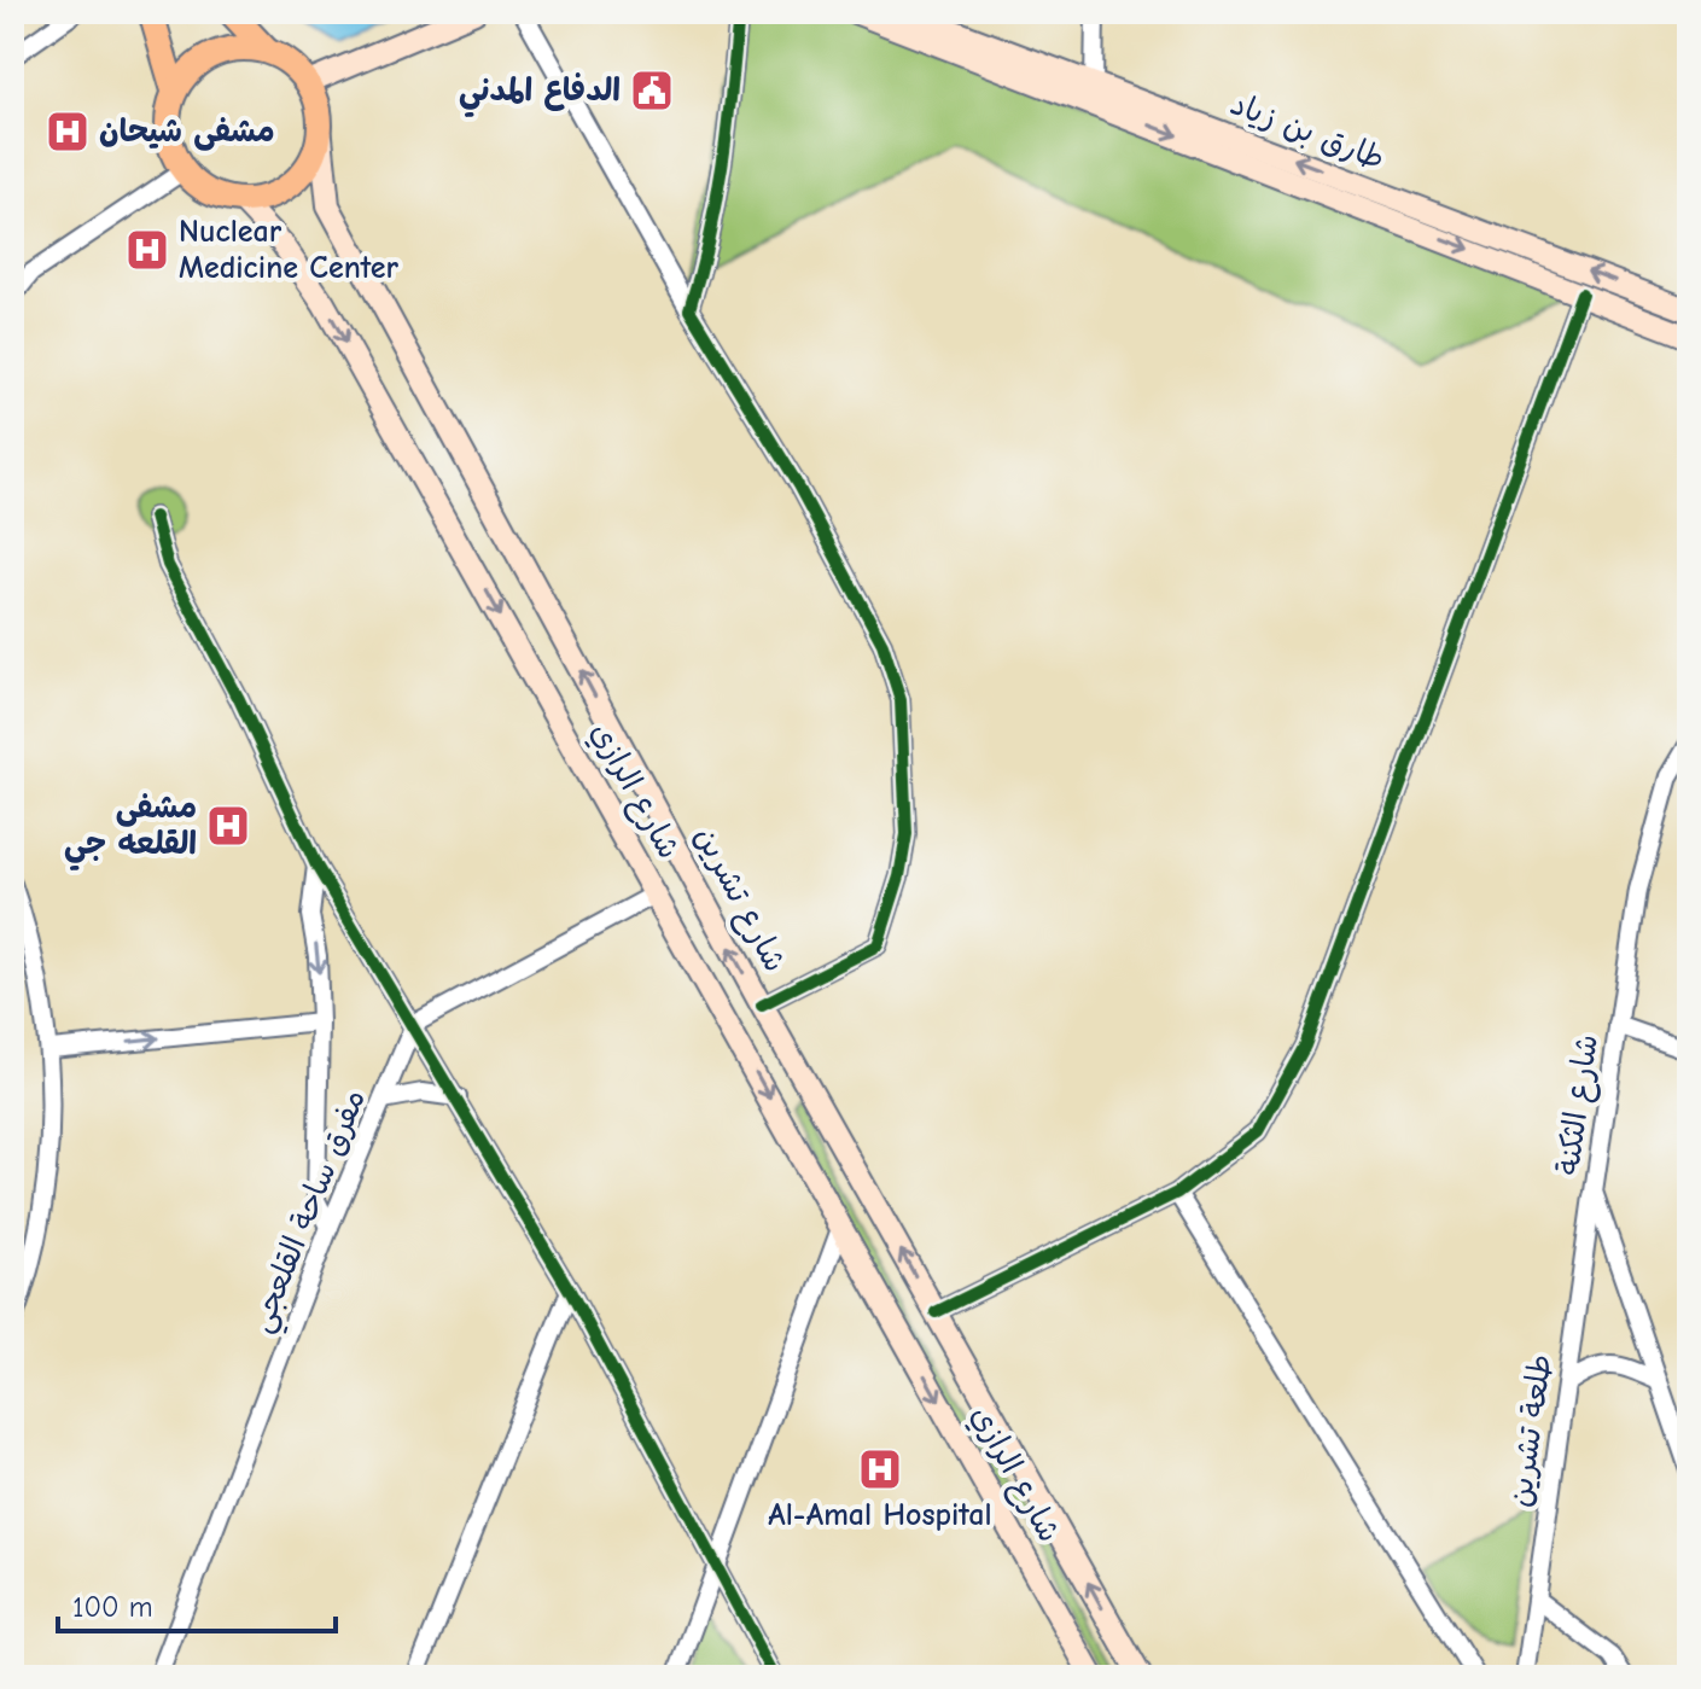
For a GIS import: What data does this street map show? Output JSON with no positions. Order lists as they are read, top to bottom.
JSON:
{
  "streets": {
    "main road": ["طارق بن زياد", "شارع الرازي", "شارع تشرين"],
    "street": ["شارع الثكنة", "مفرق ساحة القلعجي", "طلعة تشرين"]
  },
  "crossings": [
    ["شارع الرازي", "شارع تشرين"],
    ["شارع الثكنة", "طلعة تشرين"]
  ],
  "one_way": ["شارع الرازي", "شارع تشرين"],
  "places": {
    "public building": ["الدفاع المدني"],
    "hospital": [
      "مشفى شيحان",
      "Nuclear Medicine Center",
      "مشفى القلعه جي",
      "Al-Amal Hospital"
    ]
  },
  "scale_bar": "100 m"
}
